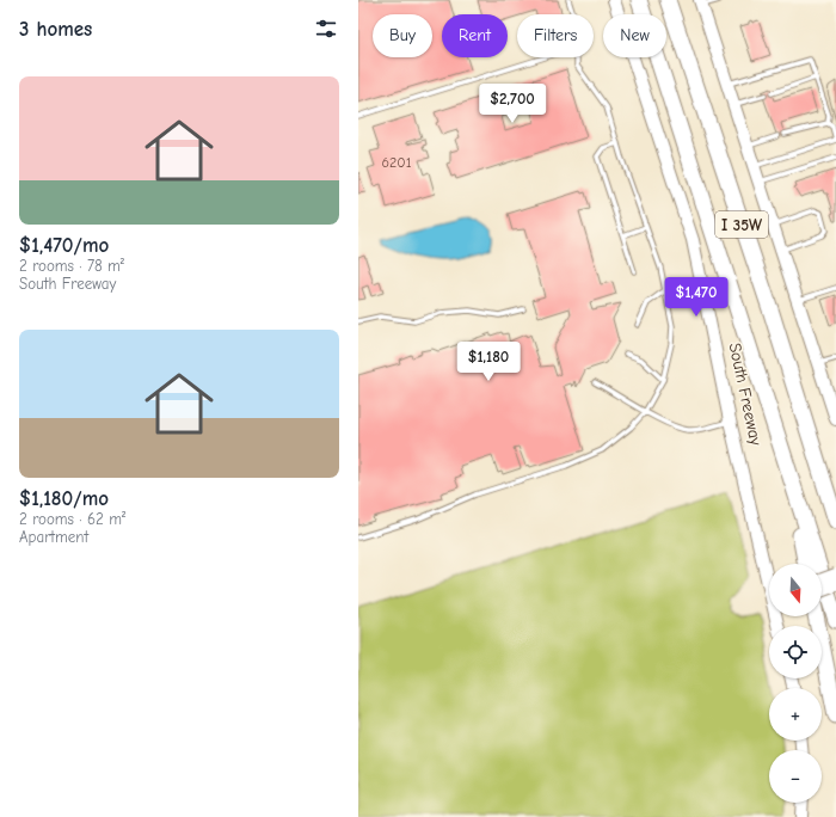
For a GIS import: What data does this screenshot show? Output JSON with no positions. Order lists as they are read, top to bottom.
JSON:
{
  "streets": {
    "highway": ["I 35W", "South Freeway"]
  },
  "house_numbers": ["6201"],
  "north": "bottom",
  "page": {
    "heading": "3 homes",
    "chip": [
      "Buy",
      "Rent",
      "Filters",
      "New"
    ],
    "list": [
      {
        "name": "$1,470/mo",
        "note": "2 rooms · 78 m² · South Freeway"
      },
      {
        "name": "$1,180/mo",
        "note": "2 rooms · 62 m² · Apartment"
      }
    ],
    "price": ["$2,700", "$1,470", "$1,180"],
    "map_buttons": ["+", "−"]
  }
}
